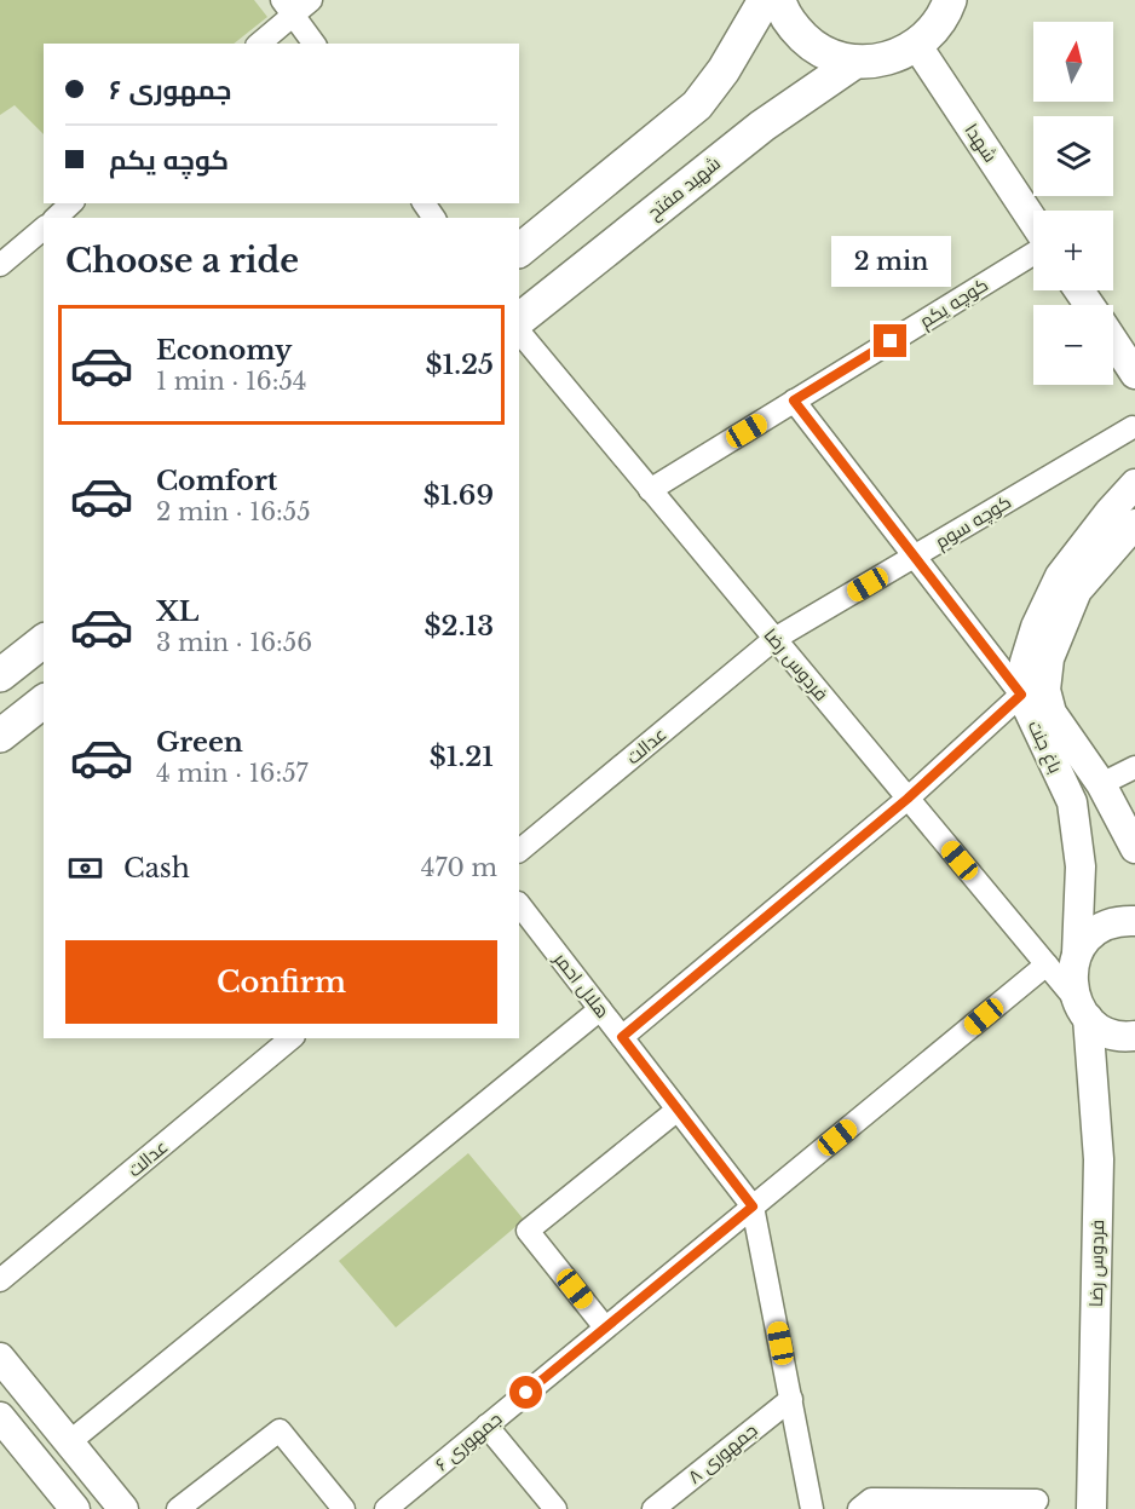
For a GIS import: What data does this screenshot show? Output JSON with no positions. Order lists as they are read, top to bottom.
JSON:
{
  "streets": {
    "main road": ["شهید مفتح"],
    "street": [
      "شهدا",
      "کوچه یکم",
      "کوچه سوم",
      "فردوس رضا",
      "عدالت",
      "باغ جنت",
      "هلال احمر",
      "جمهوری ۶",
      "جمهوری ۸"
    ]
  },
  "crossings": [
    ["کوچه یکم", "فردوس رضا"],
    ["کوچه سوم", "فردوس رضا"],
    ["کوچه سوم", "عدالت"],
    ["فردوس رضا", "عدالت"],
    ["فردوس رضا", "باغ جنت"],
    ["فردوس رضا", "جمهوری ۶"],
    ["هلال احمر", "جمهوری ۶"]
  ],
  "north": "top",
  "page": {
    "map_buttons": ["+", "−"],
    "banner": ["جمهوری ۶", "کوچه یکم"],
    "heading": "Choose a ride",
    "bubble": "2 min",
    "list": [
      {
        "name": "Economy",
        "note": "1 min · 16:54",
        "value": "$1.25"
      },
      {
        "name": "Comfort",
        "note": "2 min · 16:55",
        "value": "$1.69"
      },
      {
        "name": "XL",
        "note": "3 min · 16:56",
        "value": "$2.13"
      },
      {
        "name": "Green",
        "note": "4 min · 16:57",
        "value": "$1.21"
      }
    ],
    "pay": ["Cash", "470 m"],
    "buttons": "Confirm"
  }
}
